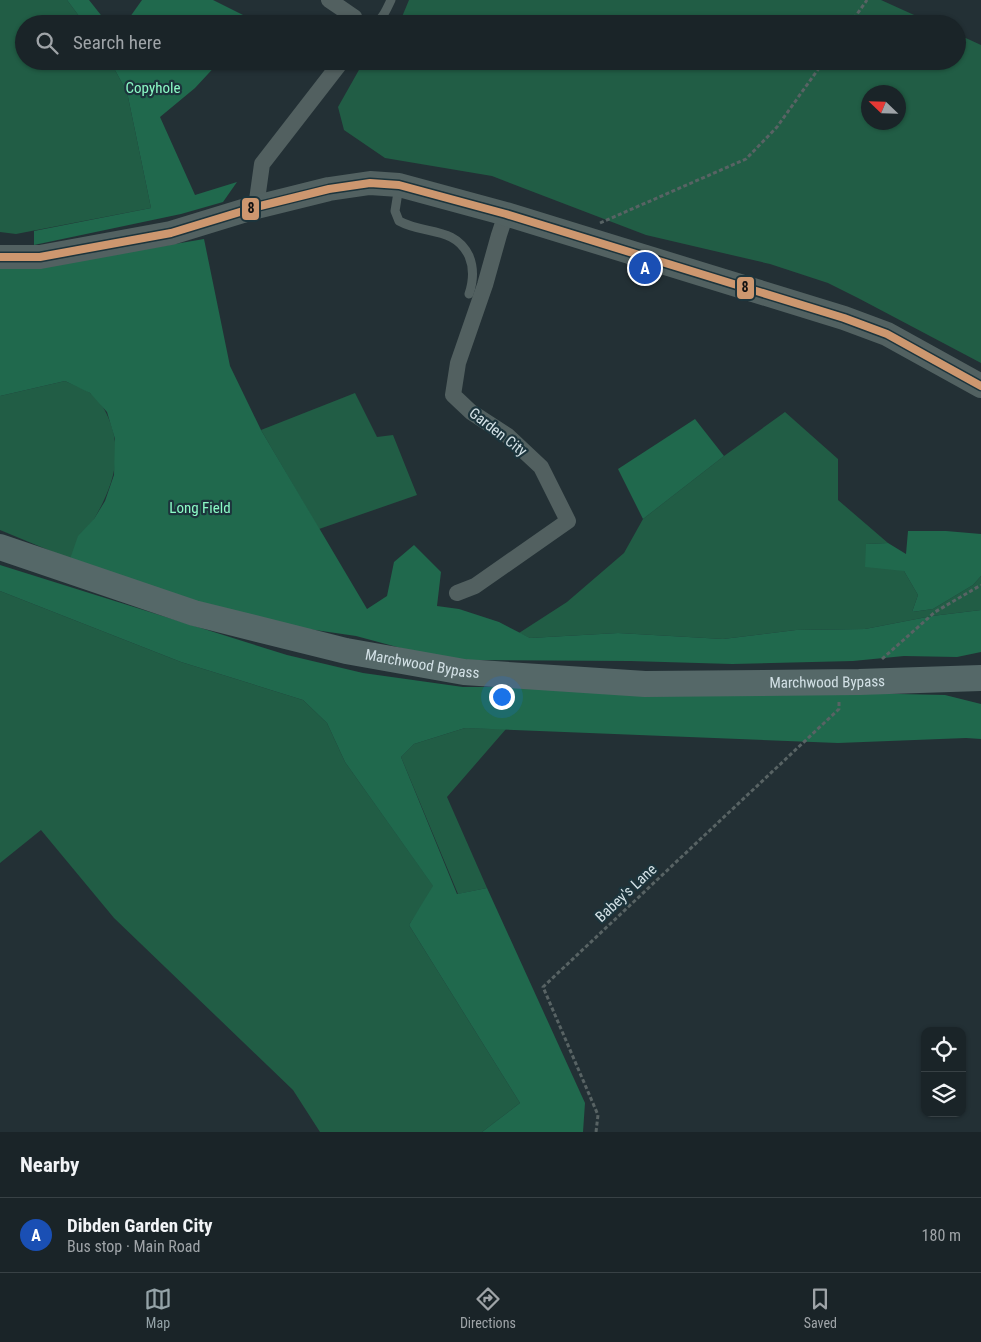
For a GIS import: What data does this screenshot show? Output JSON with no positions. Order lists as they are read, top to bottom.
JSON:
{
  "streets": {
    "main road": ["Marchwood Bypass"],
    "street": ["Garden City"],
    "path": ["Babey's Lane"]
  },
  "parks": ["Copyhole", "Long Field"],
  "lines": ["transit line 8"],
  "north": "top left",
  "page": {
    "search": "Search here",
    "pins": "A",
    "heading": "Nearby",
    "list": [
      {
        "mark": "A",
        "name": "Dibden Garden City",
        "note": "Bus stop · Main Road",
        "value": "180 m"
      }
    ],
    "nav": ["Map", "Directions", "Saved"]
  }
}
